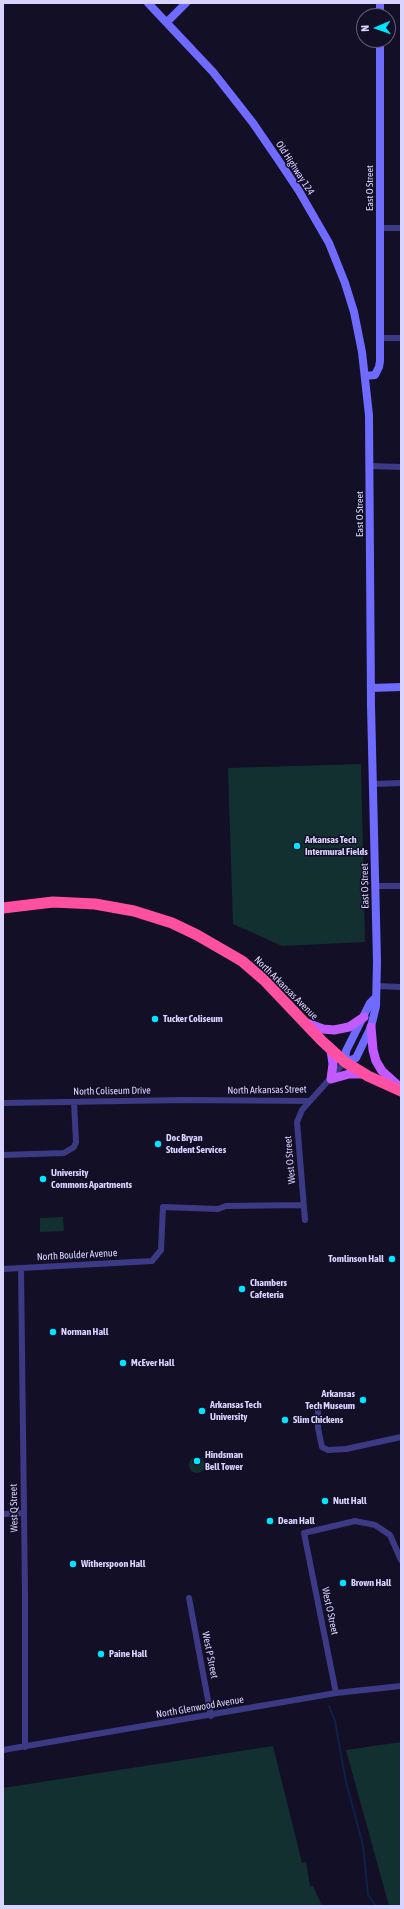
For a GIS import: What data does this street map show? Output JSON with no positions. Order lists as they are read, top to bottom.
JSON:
{
  "streets": {
    "highway": ["North Arkansas Avenue"],
    "street": [
      "Old Highway 124",
      "East O Street",
      "North Arkansas Street",
      "North Coliseum Drive",
      "West O Street",
      "North Boulder Avenue",
      "West Q Street",
      "West P Street",
      "North Glenwood Avenue"
    ]
  },
  "crossings": [
    ["Old Highway 124", "East O Street"],
    ["East O Street", "North Arkansas Avenue"],
    ["East O Street", "North Arkansas Street"],
    ["North Arkansas Avenue", "North Arkansas Street"],
    ["North Arkansas Street", "North Coliseum Drive"],
    ["North Arkansas Street", "West O Street"],
    ["West O Street", "North Boulder Avenue"],
    ["West O Street", "North Glenwood Avenue"],
    ["North Boulder Avenue", "West Q Street"],
    ["West Q Street", "North Glenwood Avenue"],
    ["West P Street", "North Glenwood Avenue"]
  ],
  "places": [
    "Arkansas Tech Intermural Fields",
    "Tucker Coliseum",
    "Doc Bryan Student Services",
    "University Commons Apartments",
    "Tomlinson Hall",
    "Chambers Cafeteria",
    "Norman Hall",
    "McEver Hall",
    "Arkansas Tech Museum",
    "Arkansas Tech University",
    "Slim Chickens",
    "Hindsman Bell Tower",
    "Nutt Hall",
    "Dean Hall",
    "Witherspoon Hall",
    "Brown Hall",
    "Paine Hall"
  ],
  "north": "left"
}
